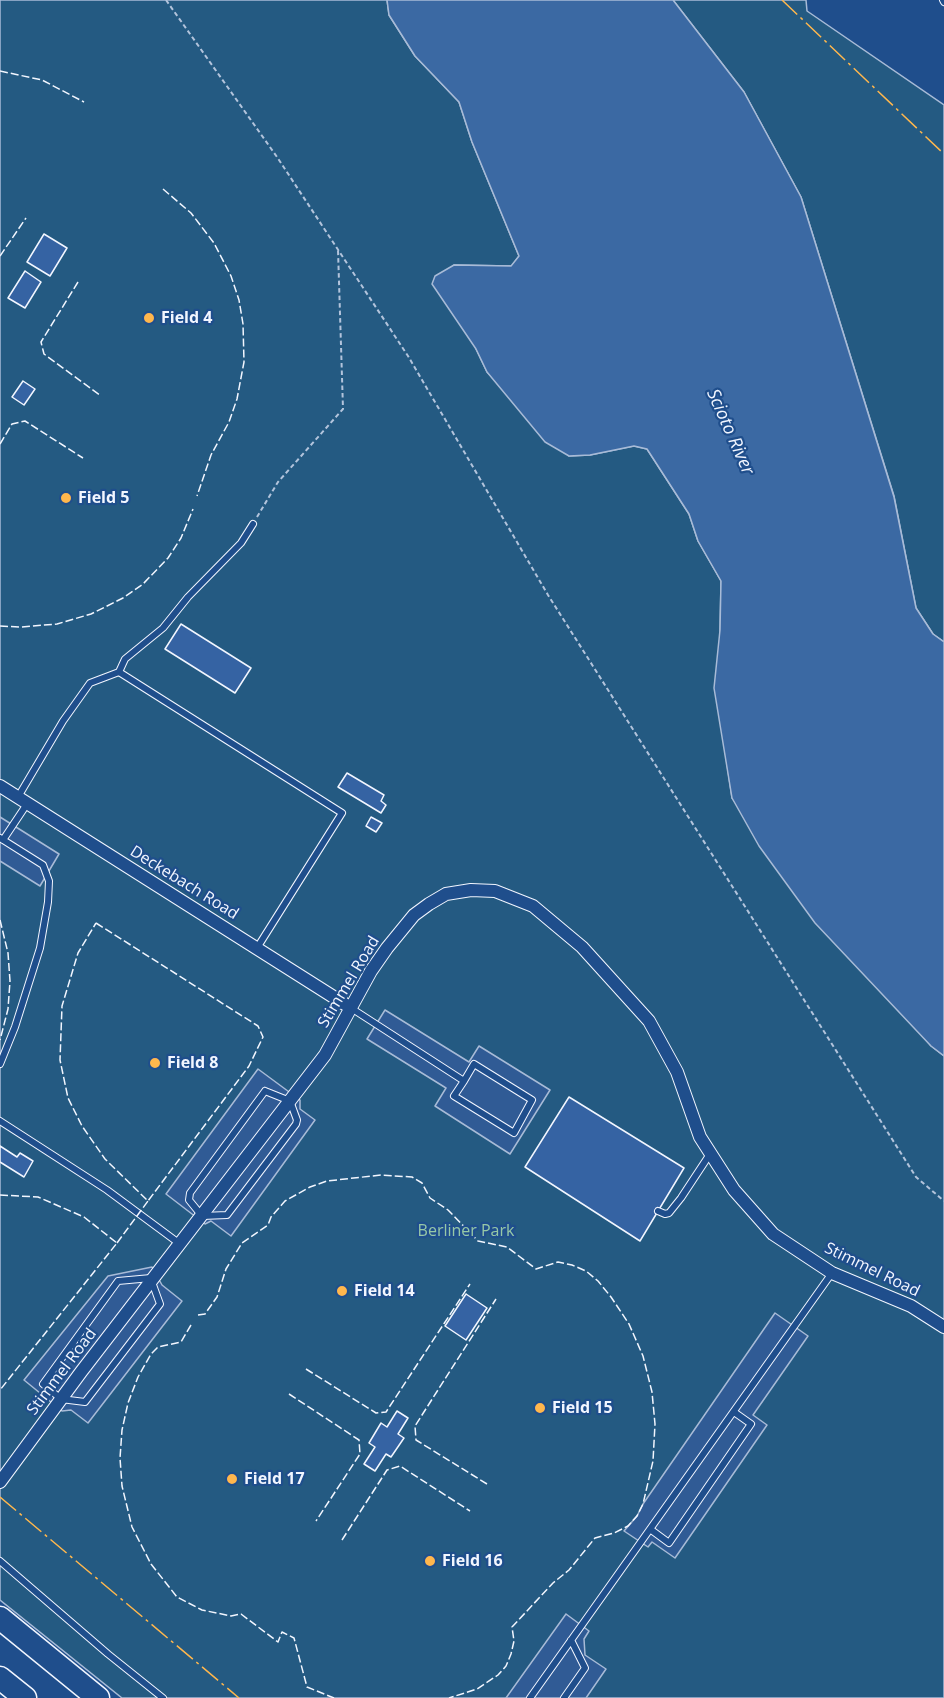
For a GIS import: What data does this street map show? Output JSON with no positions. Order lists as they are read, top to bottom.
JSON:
{
  "streets": {
    "street": ["Deckebach Road", "Stimmel Road"]
  },
  "crossings": [
    ["Deckebach Road", "Stimmel Road"]
  ],
  "water": ["Scioto River"],
  "parks": ["Berliner Park"],
  "places": [
    "Field 4",
    "Field 5",
    "Field 8",
    "Field 14",
    "Field 15",
    "Field 17",
    "Field 16"
  ]
}
